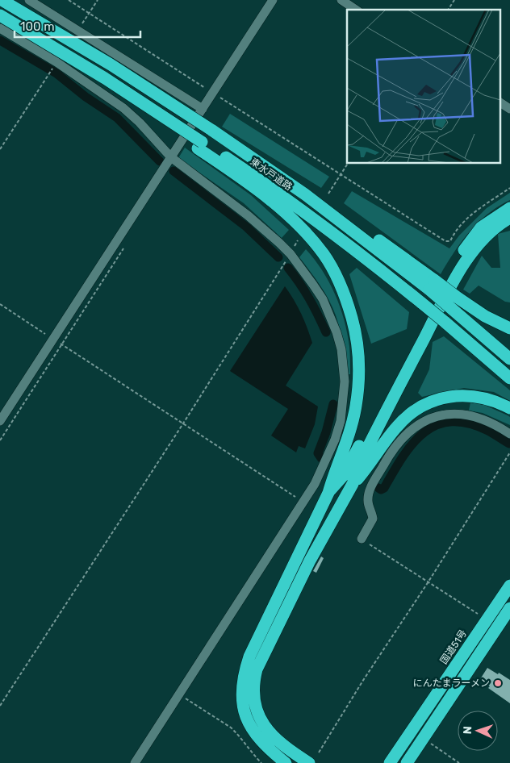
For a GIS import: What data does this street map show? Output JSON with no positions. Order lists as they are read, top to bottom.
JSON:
{
  "streets": {
    "highway": ["東水戸道路", "国道51号"]
  },
  "places": ["にんたまラーメン"],
  "scale_bar": "100 m",
  "north": "left"
}
